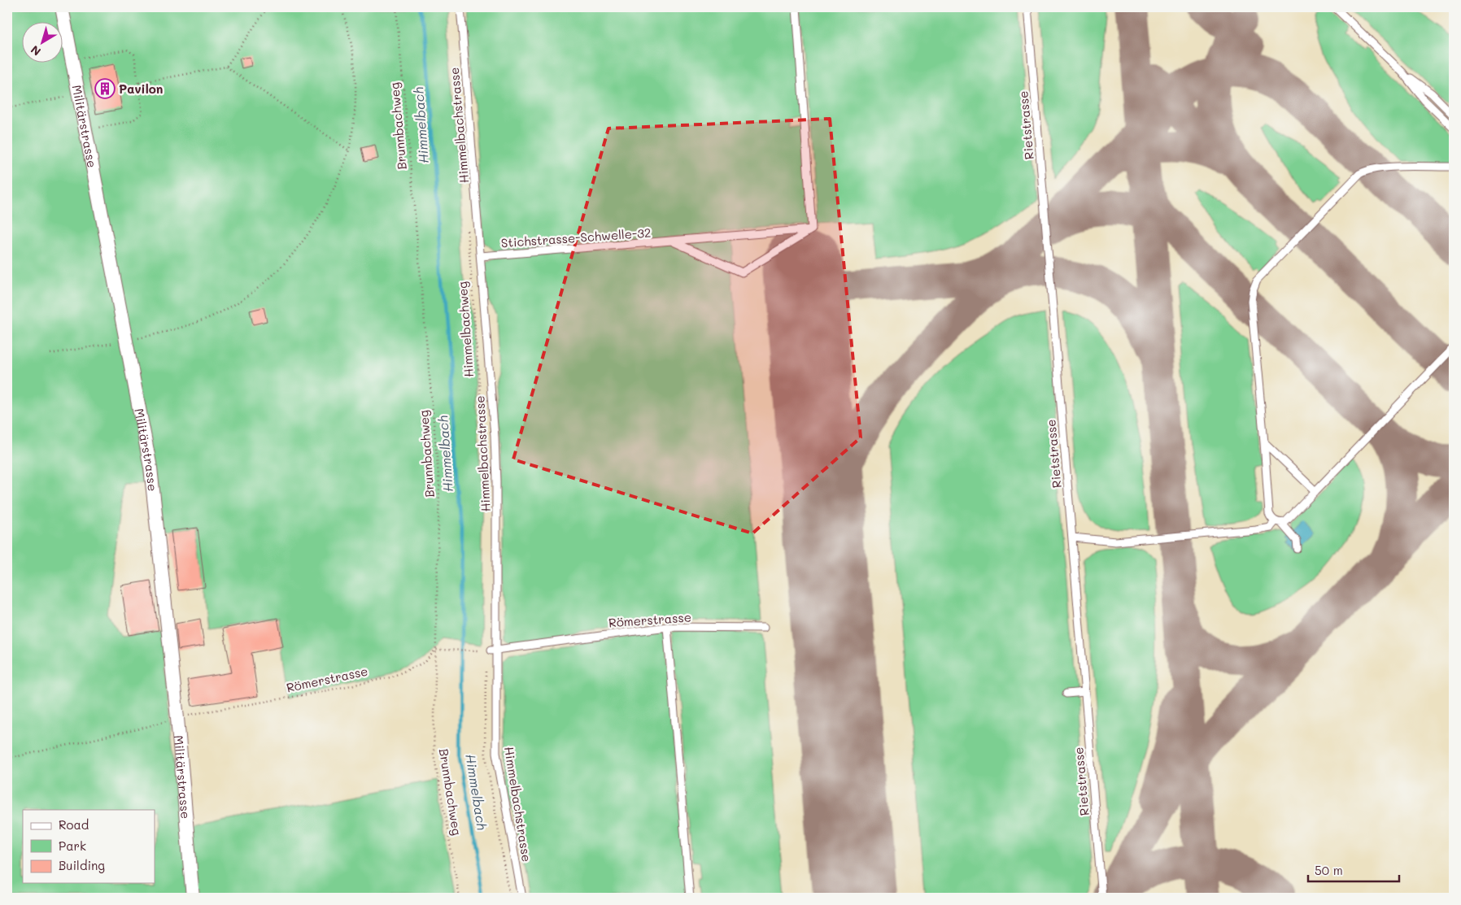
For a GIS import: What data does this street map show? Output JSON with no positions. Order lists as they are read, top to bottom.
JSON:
{
  "streets": {
    "street": ["Militärstrasse"],
    "lane": [
      "Himmelbachstrasse",
      "Rietstrasse",
      "Stichstrasse-Schwelle-32",
      "Römerstrasse"
    ],
    "path": ["Brunnbachweg", "Himmelbachweg"]
  },
  "crossings": [
    ["Himmelbachstrasse", "Stichstrasse-Schwelle-32"],
    ["Himmelbachstrasse", "Römerstrasse"],
    ["Brunnbachweg", "Römerstrasse"],
    ["Militärstrasse", "Römerstrasse"]
  ],
  "water": ["Himmelbach"],
  "places": {
    "building": ["Pavilon"]
  },
  "legend": ["Road", "Park", "Building"],
  "scale_bar": "50 m",
  "north": "bottom left"
}
